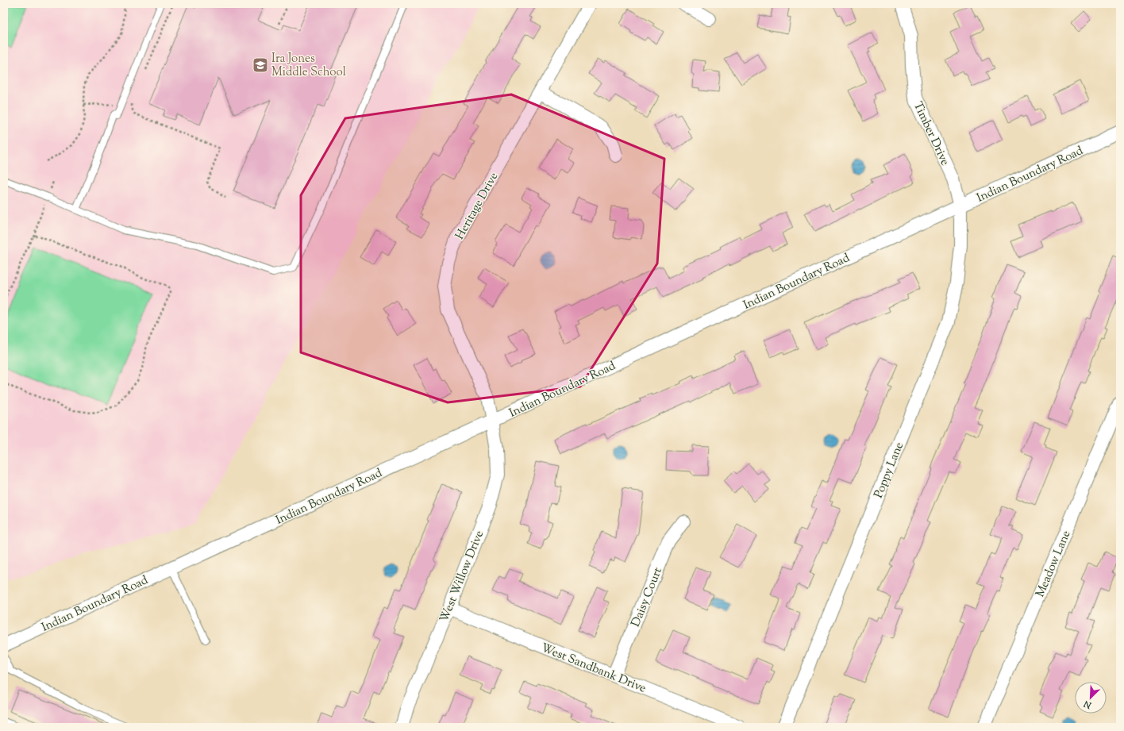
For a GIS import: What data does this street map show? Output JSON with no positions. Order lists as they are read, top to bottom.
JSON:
{
  "streets": {
    "street": [
      "Timber Drive",
      "Indian Boundary Road",
      "Heritage Drive",
      "Poppy Lane",
      "Meadow Lane",
      "West Willow Drive",
      "Daisy Court",
      "West Sandbank Drive"
    ]
  },
  "crossings": [
    ["Timber Drive", "Indian Boundary Road"],
    ["Timber Drive", "Poppy Lane"],
    ["Indian Boundary Road", "Heritage Drive"],
    ["Indian Boundary Road", "Poppy Lane"],
    ["Indian Boundary Road", "West Willow Drive"],
    ["Heritage Drive", "West Willow Drive"],
    ["West Willow Drive", "West Sandbank Drive"],
    ["Daisy Court", "West Sandbank Drive"]
  ],
  "places": {
    "school or university": ["Ira Jones Middle School"]
  },
  "north": "bottom left"
}
